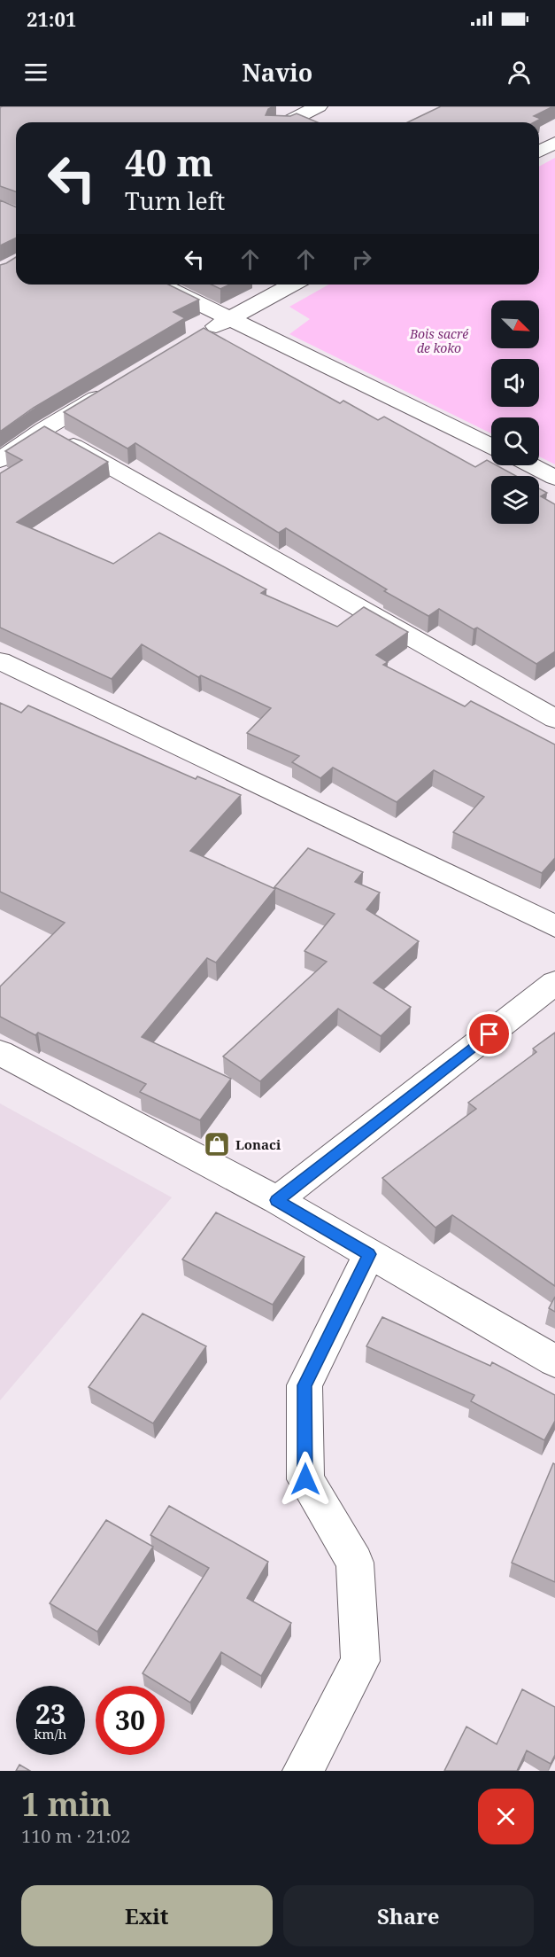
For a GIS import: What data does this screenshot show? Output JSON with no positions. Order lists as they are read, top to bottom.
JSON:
{
  "parks": ["Bois sacré de koko"],
  "places": {
    "shop": ["Lonaci"]
  },
  "north": "bottom right",
  "page": {
    "status": "21:01",
    "header": "Navio",
    "turn": ["40 m", "Turn left"],
    "speed": "23 km/h",
    "limit": "30",
    "heading": ["1 min", "110 m · 21:02"],
    "buttons": ["Exit", "Share"]
  }
}
